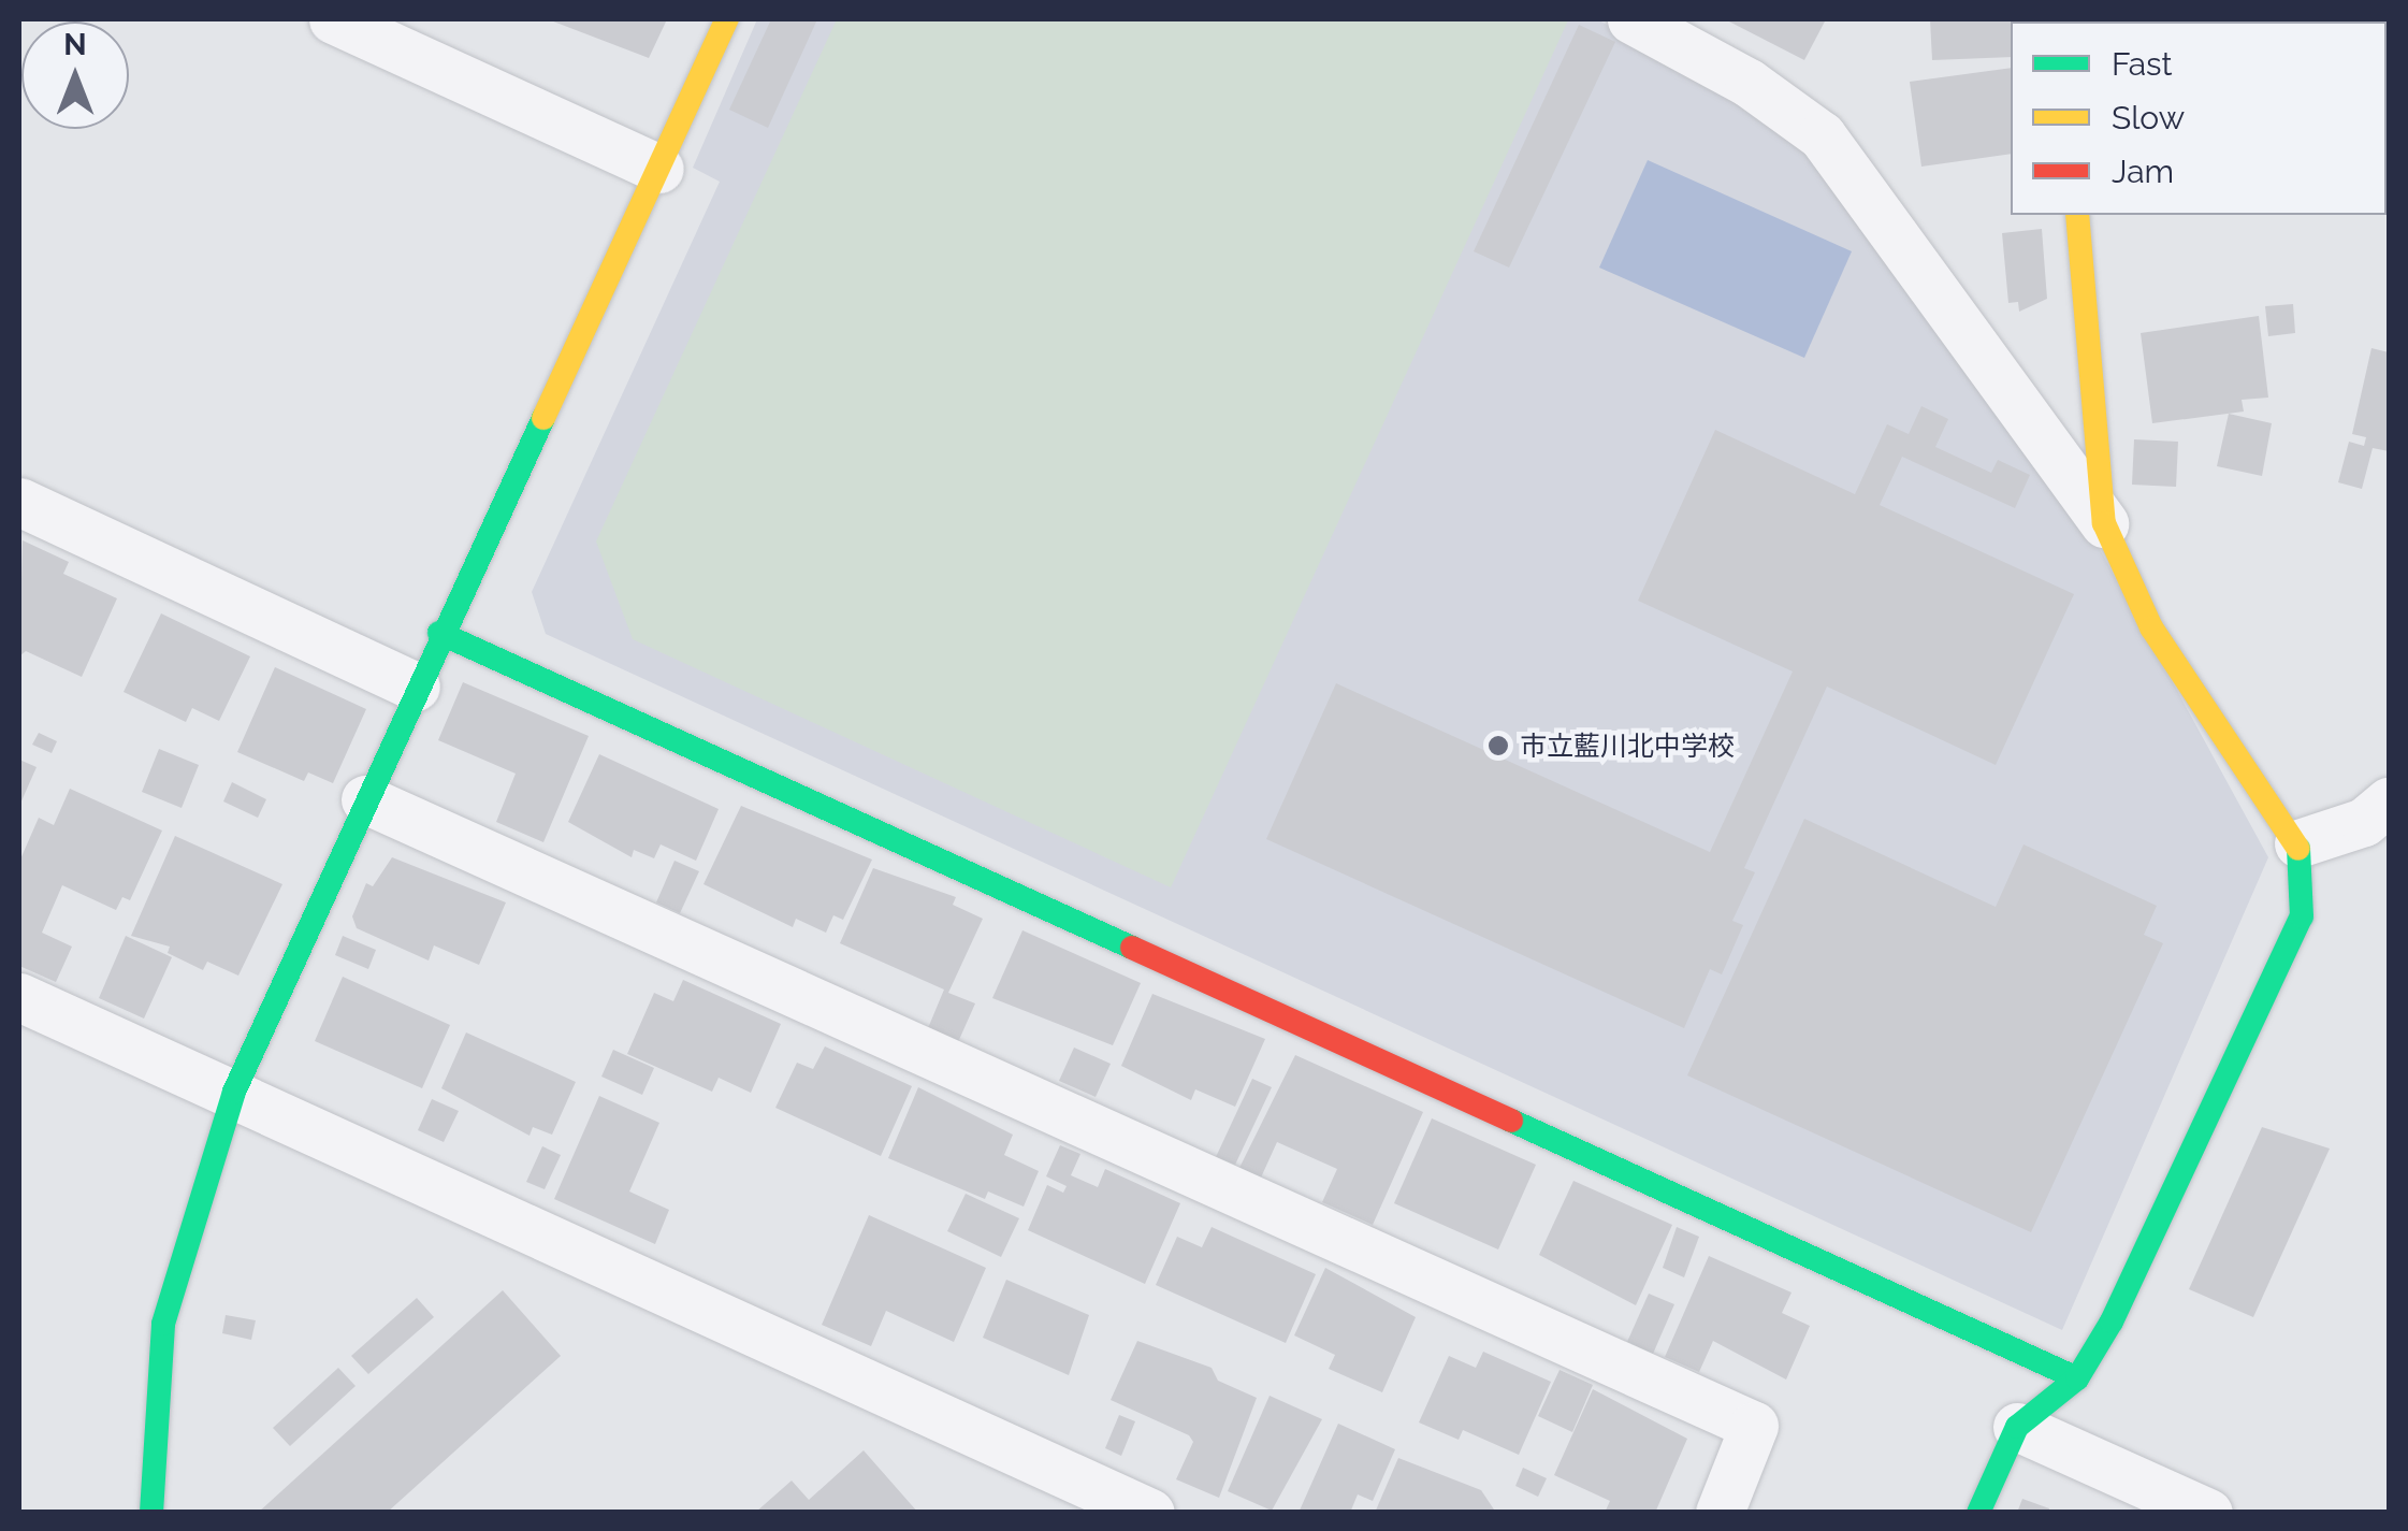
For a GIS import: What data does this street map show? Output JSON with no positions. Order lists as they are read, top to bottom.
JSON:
{
  "places": ["市立藍川北中学校"],
  "legend": ["Fast", "Slow", "Jam"],
  "north": "top"
}
